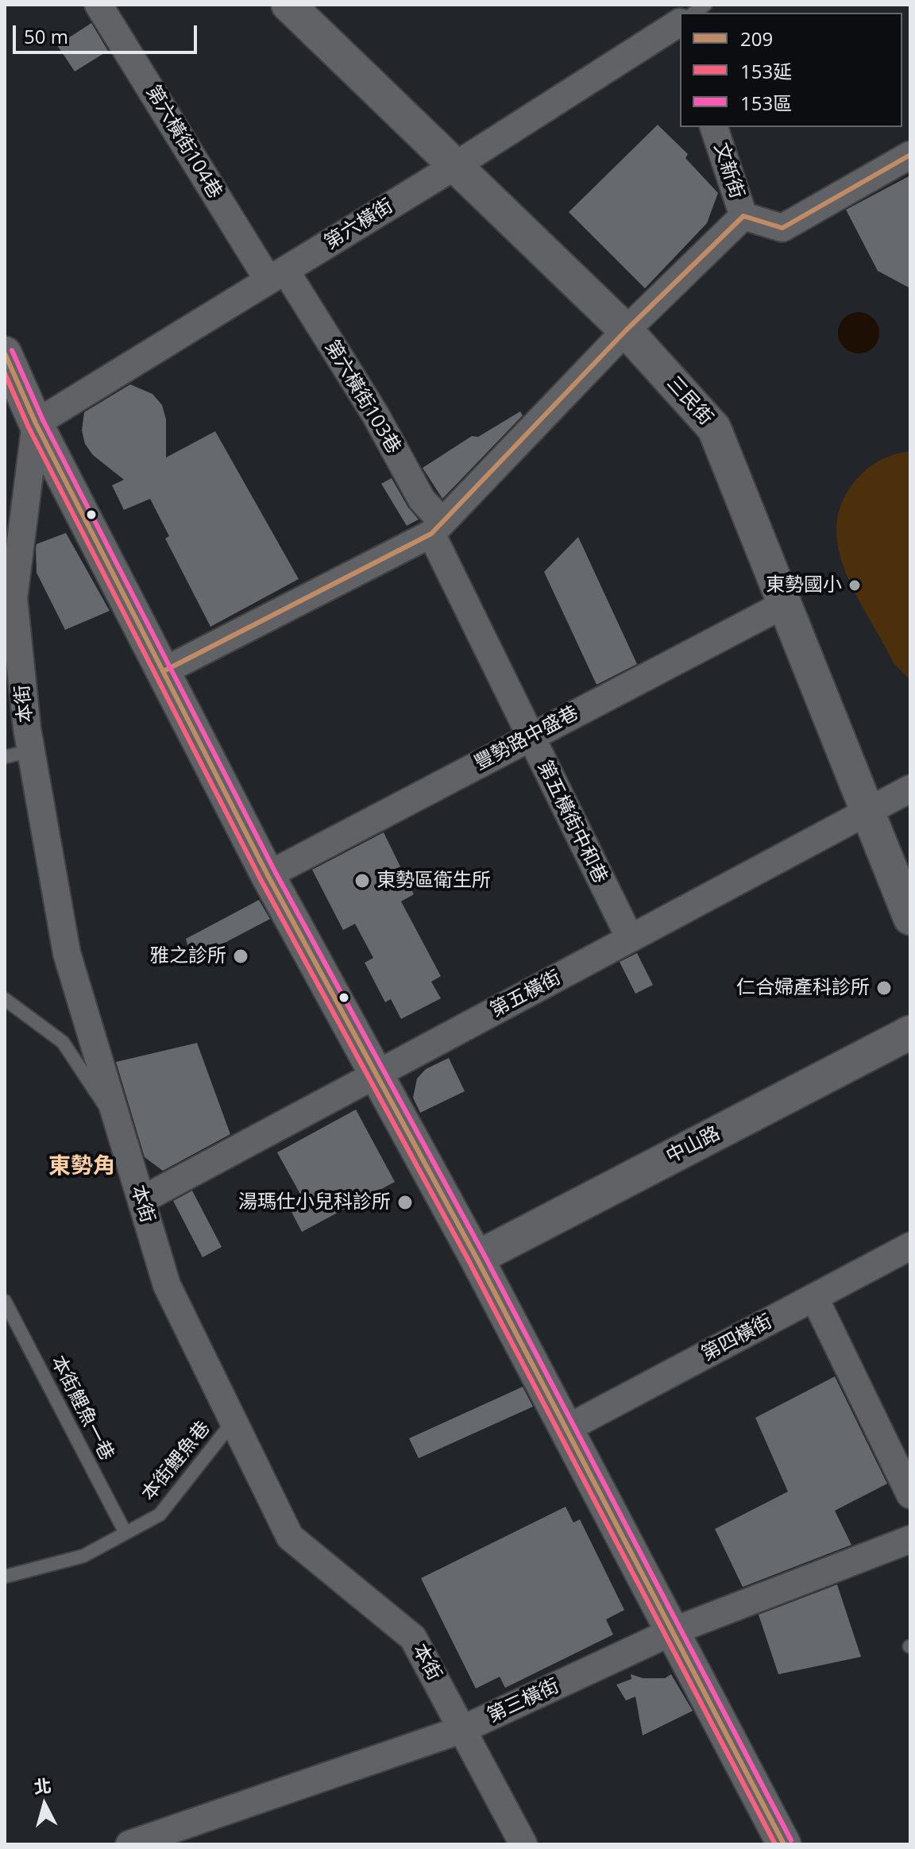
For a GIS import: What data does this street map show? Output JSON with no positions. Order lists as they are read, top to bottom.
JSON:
{
  "streets": {
    "street": [
      "第六橫街104巷",
      "文新街",
      "第六橫街",
      "第六橫街103巷",
      "三民街",
      "本街",
      "豐勢路中盛巷",
      "第五橫街中和巷",
      "第五橫街",
      "中山路",
      "第四橫街",
      "第三橫街"
    ],
    "lane": ["本街鯉魚一巷", "本街鯉魚巷"]
  },
  "crossings": [
    ["第六橫街104巷", "第六橫街"],
    ["第六橫街104巷", "第六橫街103巷"],
    ["第六橫街", "第六橫街103巷"],
    ["第六橫街", "三民街"],
    ["第六橫街", "本街"],
    ["第六橫街103巷", "第五橫街中和巷"],
    ["三民街", "豐勢路中盛巷"],
    ["三民街", "第五橫街"],
    ["本街", "第五橫街"],
    ["本街", "本街鯉魚巷"],
    ["本街", "第三橫街"],
    ["豐勢路中盛巷", "第五橫街中和巷"],
    ["第五橫街中和巷", "第五橫街"],
    ["本街鯉魚一巷", "本街鯉魚巷"]
  ],
  "districts": ["東勢角"],
  "places": [
    "東勢國小",
    "東勢區衛生所",
    "雅之診所",
    "仁合婦產科診所",
    "湯瑪仕小兒科診所"
  ],
  "lines": ["transit line 209", "transit line 153區", "transit line 153延"],
  "legend": ["209", "153延", "153區"],
  "scale_bar": "50 m",
  "north": "top"
}
